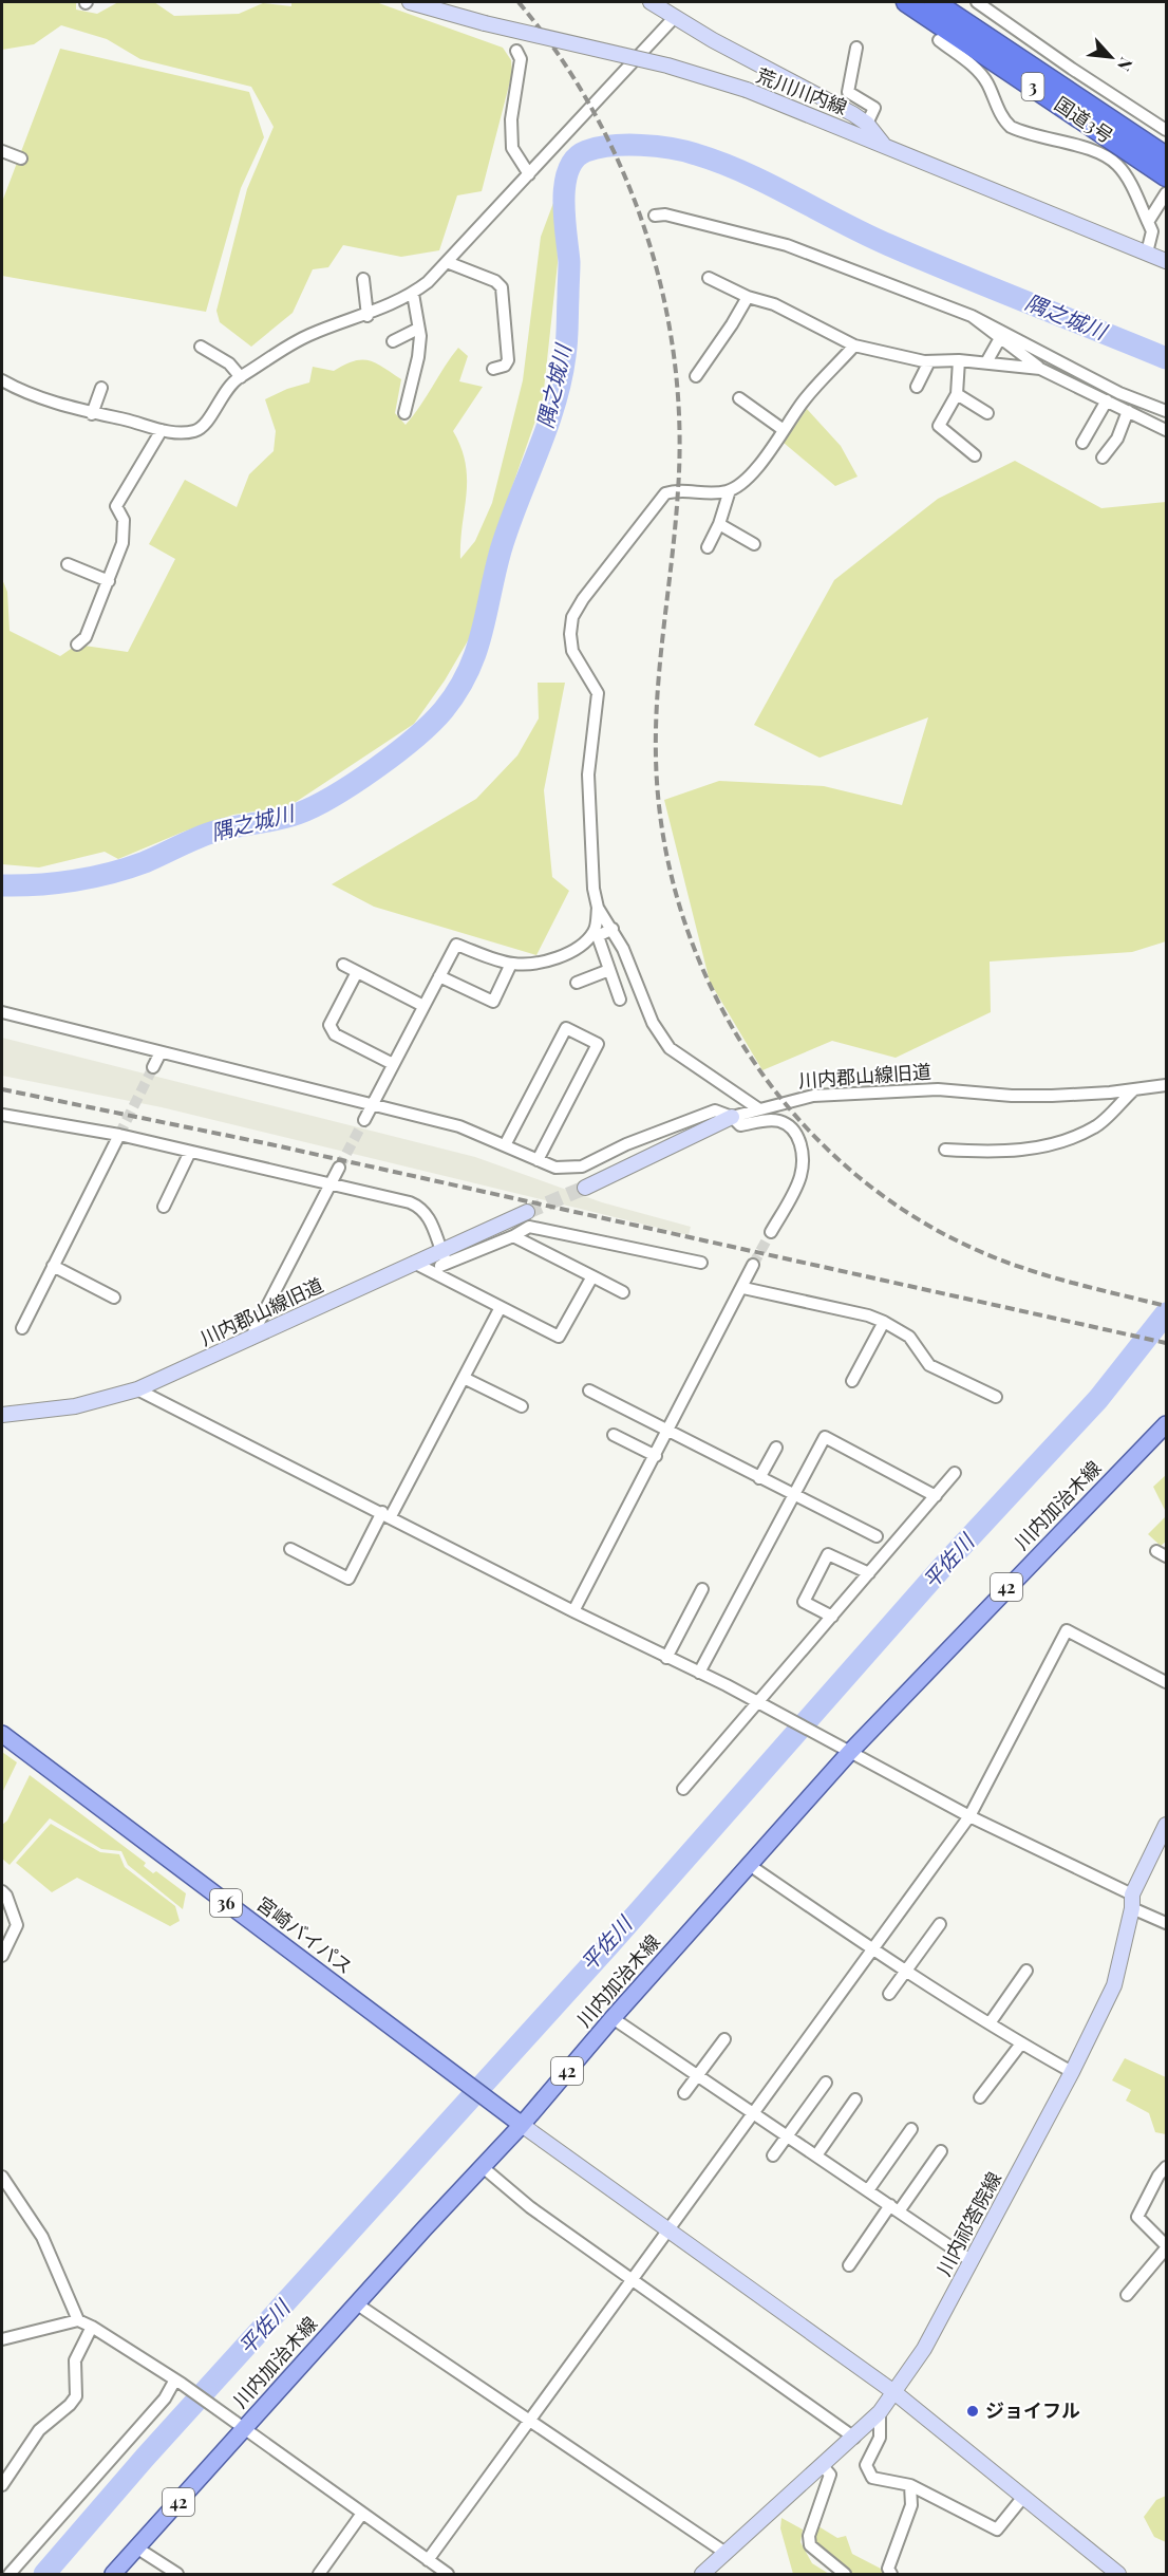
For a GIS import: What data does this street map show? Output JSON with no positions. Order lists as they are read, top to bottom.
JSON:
{
  "streets": {
    "highway": ["3", "国道3号"],
    "main road": [
      "川内加治木線",
      "42",
      "36",
      "宮崎バイパス"
    ],
    "street": ["荒川川内線", "川内郡山線旧道", "川内祁答院線"]
  },
  "crossings": [
    ["川内加治木線", "宮崎バイパス"]
  ],
  "water": ["隅之城川", "平佐川"],
  "places": ["ジョイフル"],
  "north": "bottom right"
}
